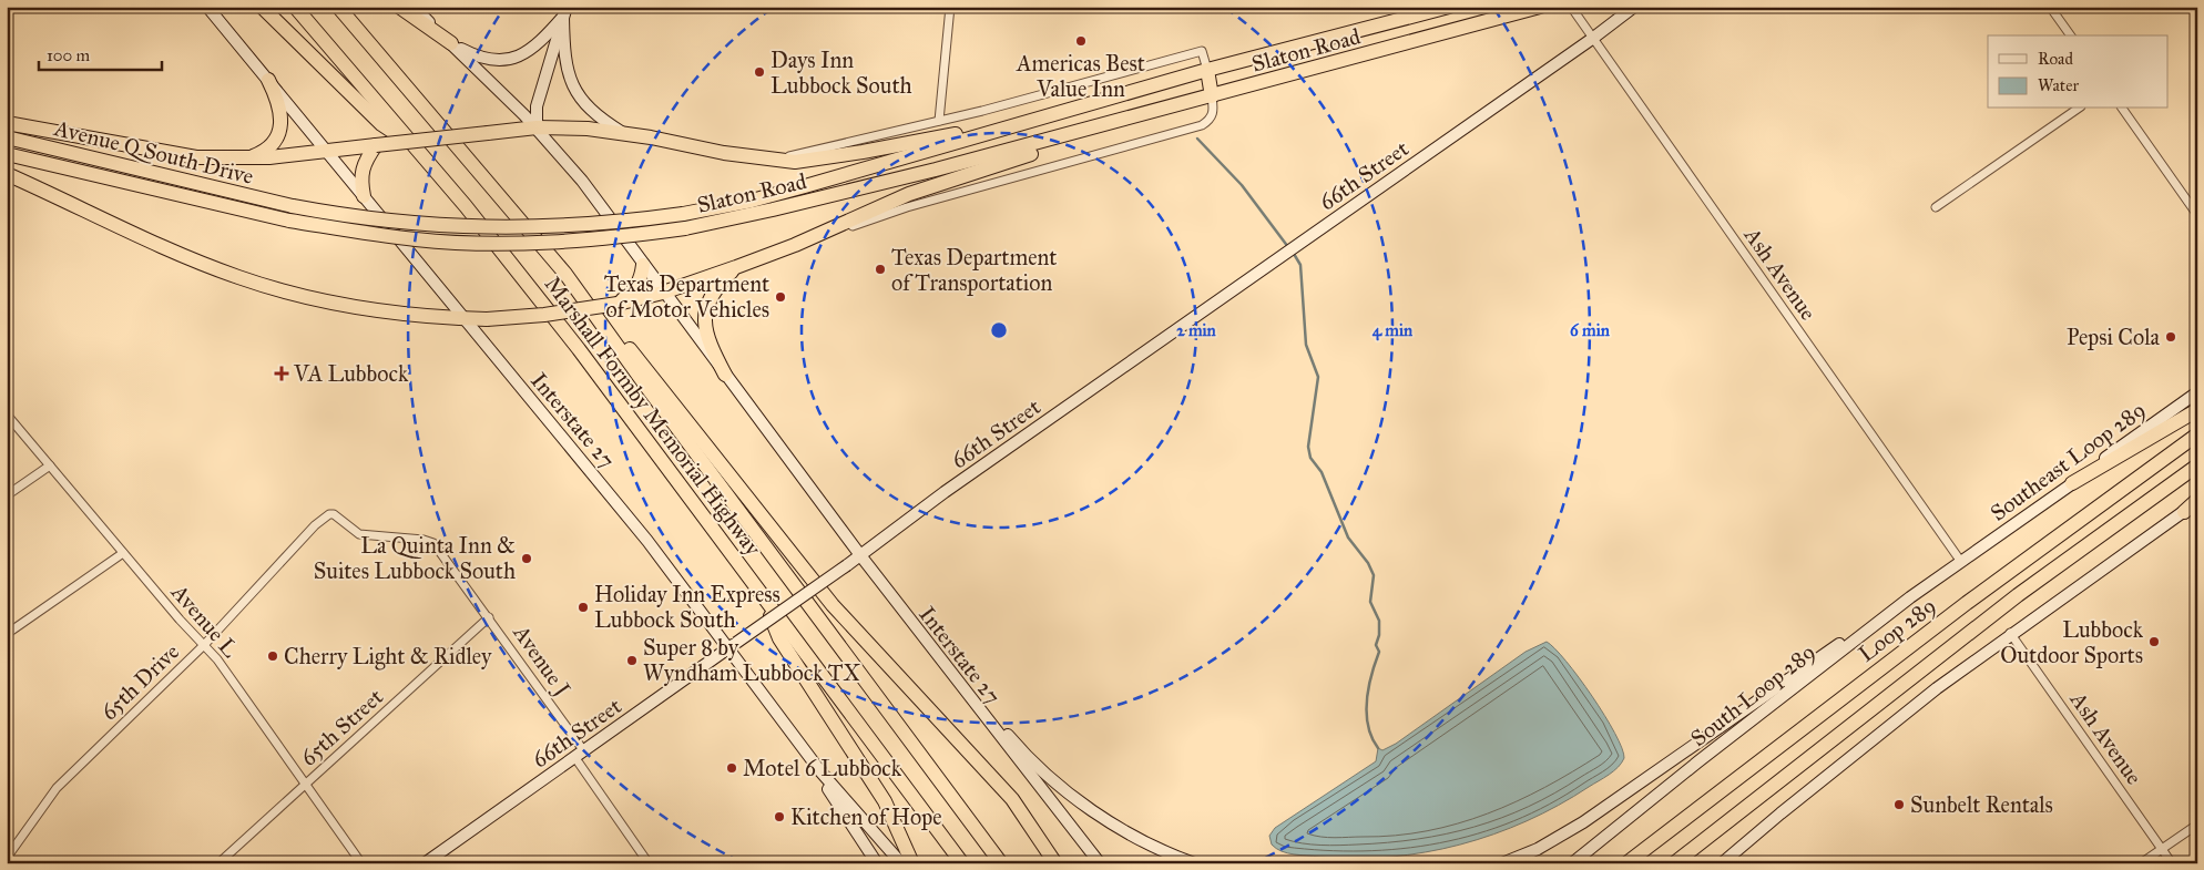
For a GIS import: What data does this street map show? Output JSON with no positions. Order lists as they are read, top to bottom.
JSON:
{
  "streets": {
    "highway": [
      "Slaton Road",
      "Avenue Q South Drive",
      "Marshall Formby Memorial Highway",
      "Loop 289"
    ],
    "main road": [
      "66th Street",
      "Interstate 27",
      "Southeast Loop 289",
      "South Loop 289"
    ],
    "street": [
      "Ash Avenue",
      "Avenue L",
      "Avenue J",
      "65th Drive",
      "65th Street"
    ]
  },
  "crossings": [
    ["Slaton Road", "Avenue Q South Drive"],
    ["66th Street", "Ash Avenue"],
    ["66th Street", "Interstate 27"],
    ["66th Street", "Avenue J"],
    ["Ash Avenue", "Southeast Loop 289"],
    ["Ash Avenue", "South Loop 289"],
    ["Southeast Loop 289", "South Loop 289"],
    ["Avenue L", "65th Drive"],
    ["Avenue L", "65th Street"],
    ["Avenue J", "65th Drive"],
    ["Avenue J", "65th Street"]
  ],
  "places": {
    "other": [
      "Americas Best Value Inn",
      "Days Inn Lubbock South",
      "Texas Department of Transportation",
      "Texas Department of Motor Vehicles",
      "Pepsi Cola",
      "La Quinta Inn & Suites Lubbock South",
      "Holiday Inn Express Lubbock South",
      "Lubbock Outdoor Sports",
      "Cherry Light & Ridley",
      "Super 8 by Wyndham Lubbock TX",
      "Motel 6 Lubbock",
      "Sunbelt Rentals",
      "Kitchen of Hope"
    ],
    "health": ["VA Lubbock"]
  },
  "legend": ["Road", "Water"],
  "scale_bar": "100 m",
  "rings": ["2 min", "4 min", "6 min"]
}
